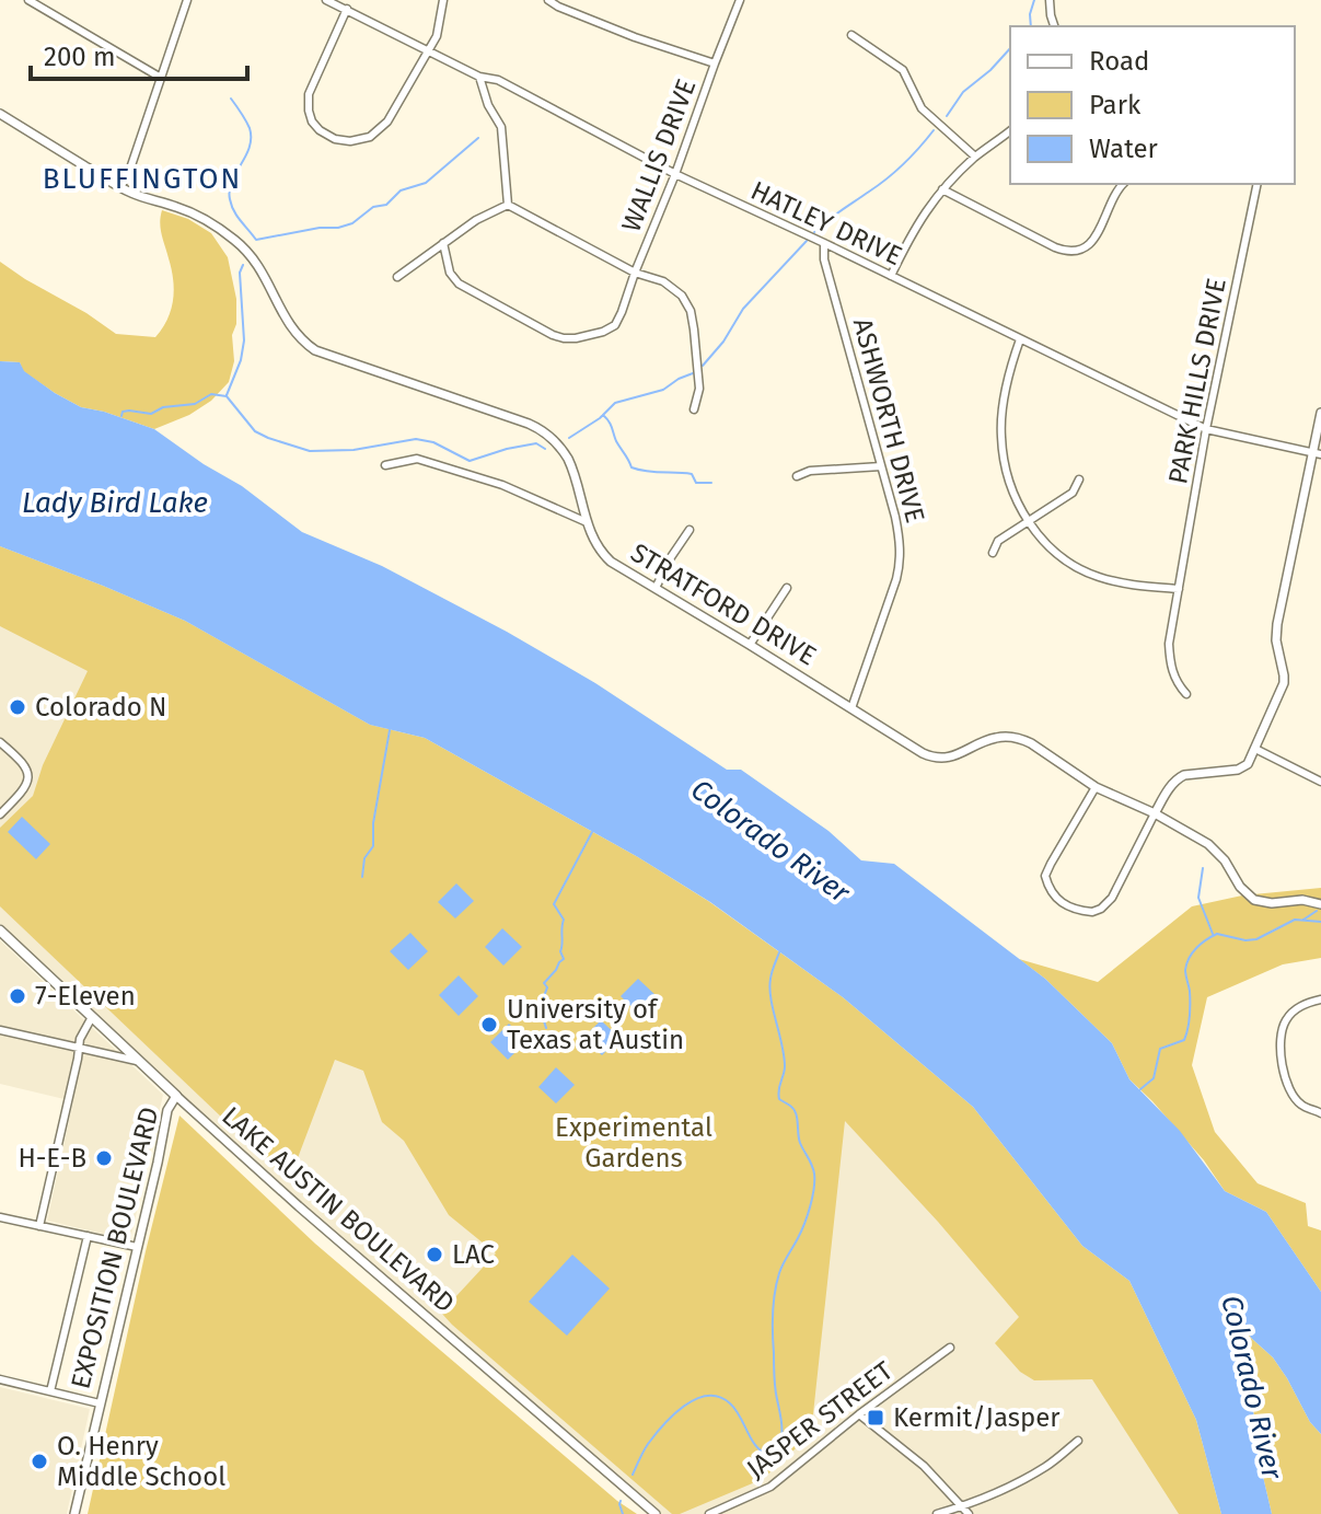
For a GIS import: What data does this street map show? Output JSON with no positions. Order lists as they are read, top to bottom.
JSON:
{
  "streets": {
    "main road": ["LAKE AUSTIN BOULEVARD"],
    "street": [
      "WALLIS DRIVE",
      "HATLEY DRIVE",
      "PARK HILLS DRIVE",
      "ASHWORTH DRIVE",
      "STRATFORD DRIVE",
      "EXPOSITION BOULEVARD",
      "JASPER STREET"
    ]
  },
  "crossings": [
    ["WALLIS DRIVE", "HATLEY DRIVE"],
    ["HATLEY DRIVE", "PARK HILLS DRIVE"],
    ["HATLEY DRIVE", "ASHWORTH DRIVE"],
    ["ASHWORTH DRIVE", "STRATFORD DRIVE"],
    ["LAKE AUSTIN BOULEVARD", "EXPOSITION BOULEVARD"]
  ],
  "districts": ["BLUFFINGTON"],
  "water": ["Lady Bird Lake", "Colorado River"],
  "parks": ["Experimental Gardens"],
  "places": {
    "other": [
      "Colorado N",
      "7-Eleven",
      "University of Texas at Austin",
      "H-E-B",
      "LAC",
      "O. Henry Middle School"
    ],
    "transit": ["Kermit/Jasper"]
  },
  "legend": ["Road", "Park", "Water"],
  "scale_bar": "200 m"
}
